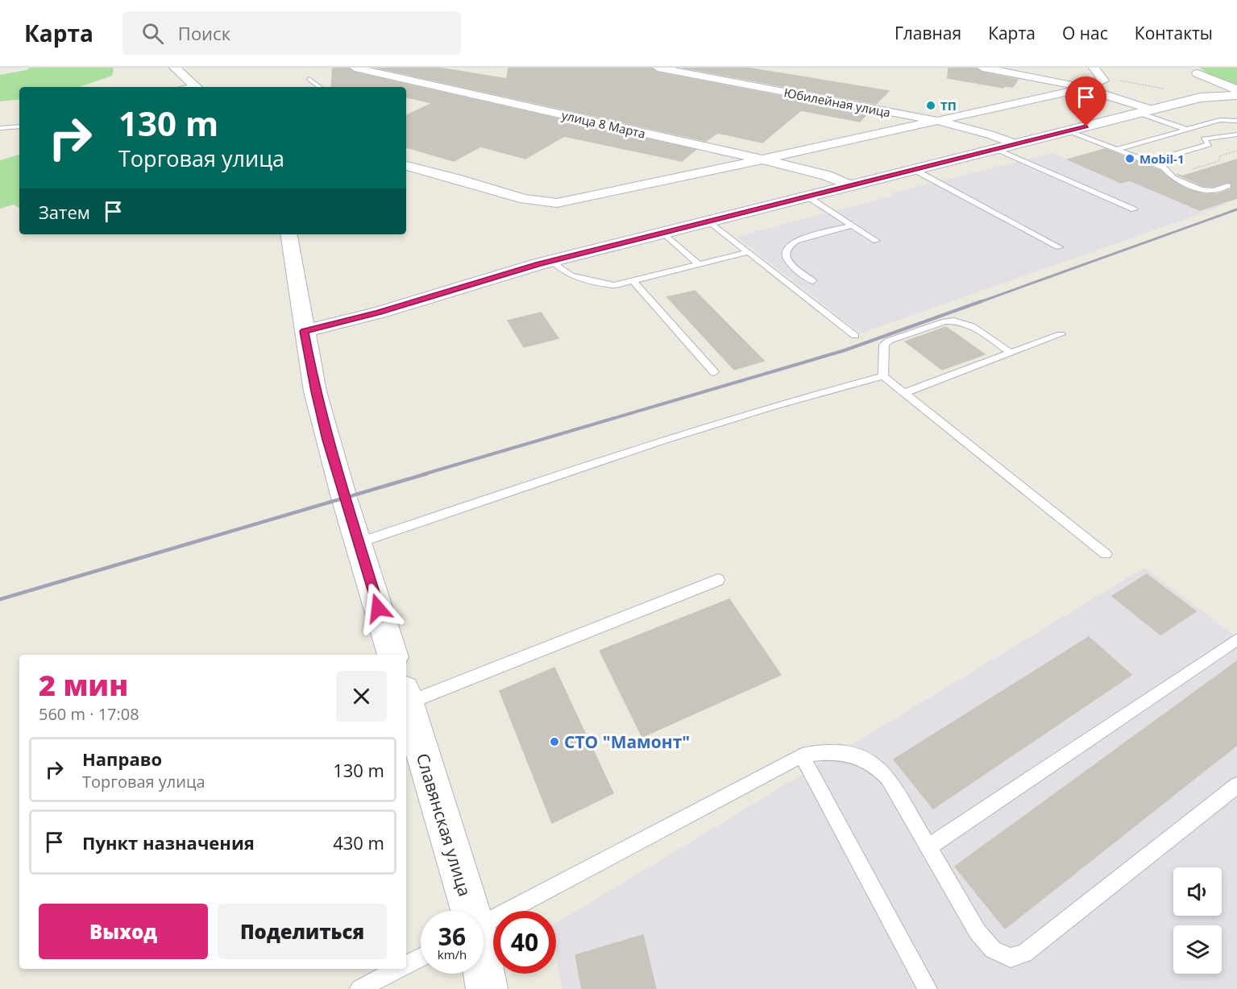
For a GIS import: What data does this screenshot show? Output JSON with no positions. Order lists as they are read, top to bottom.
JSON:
{
  "streets": {
    "street": ["Юбилейная улица", "улица 8 Марта", "Славянская улица"]
  },
  "places": ["ТП", "Mobil-1", "СТО \"Мамонт\""],
  "page": {
    "header": "Карта",
    "search": "Поиск",
    "nav": [
      "Главная",
      "Карта",
      "О нас",
      "Контакты"
    ],
    "turn": ["130 m", "Торговая улица"],
    "then": "Затем",
    "heading": ["2 мин", "560 m · 17:08"],
    "list": [
      {
        "name": "Направо",
        "note": "Торговая улица",
        "value": "130 m"
      },
      {
        "name": "Пункт назначения",
        "value": "430 m"
      }
    ],
    "buttons": ["Выход", "Поделиться"],
    "speed": "36 km/h",
    "limit": "40"
  }
}
